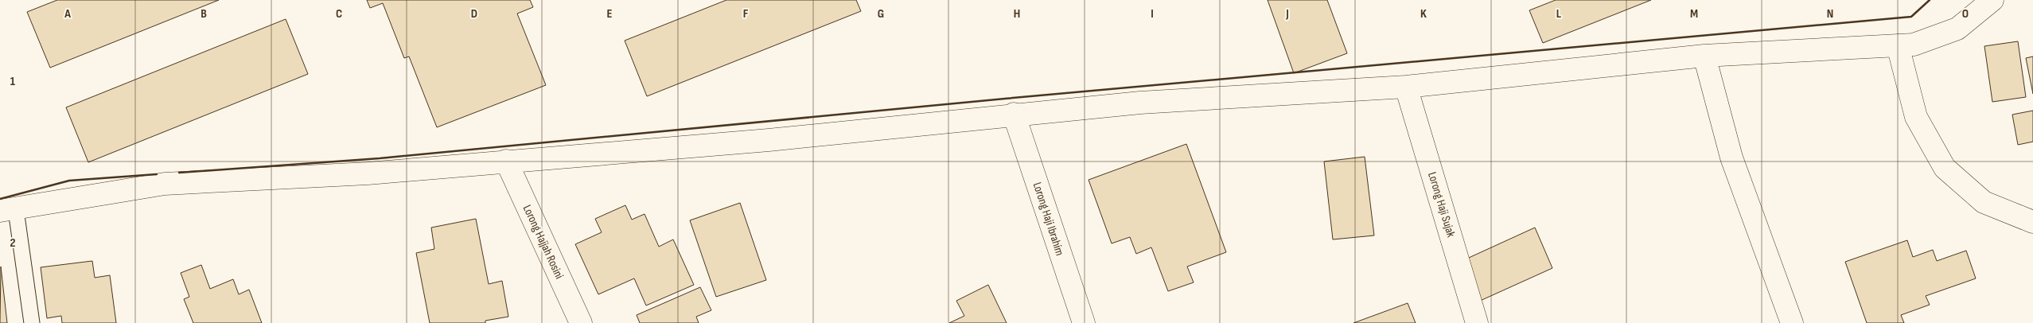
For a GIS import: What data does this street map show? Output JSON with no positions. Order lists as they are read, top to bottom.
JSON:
{
  "streets": {
    "street": ["Lorong Haji Sujak", "Lorong Haji Ibrahim", "Lorong Hajjah Rosini"]
  },
  "grid": {
    "columns": [
      "A",
      "B",
      "C",
      "D",
      "E",
      "F",
      "G",
      "H",
      "I",
      "J",
      "K",
      "L",
      "M",
      "N",
      "O"
    ],
    "rows": ["1", "2"]
  }
}
